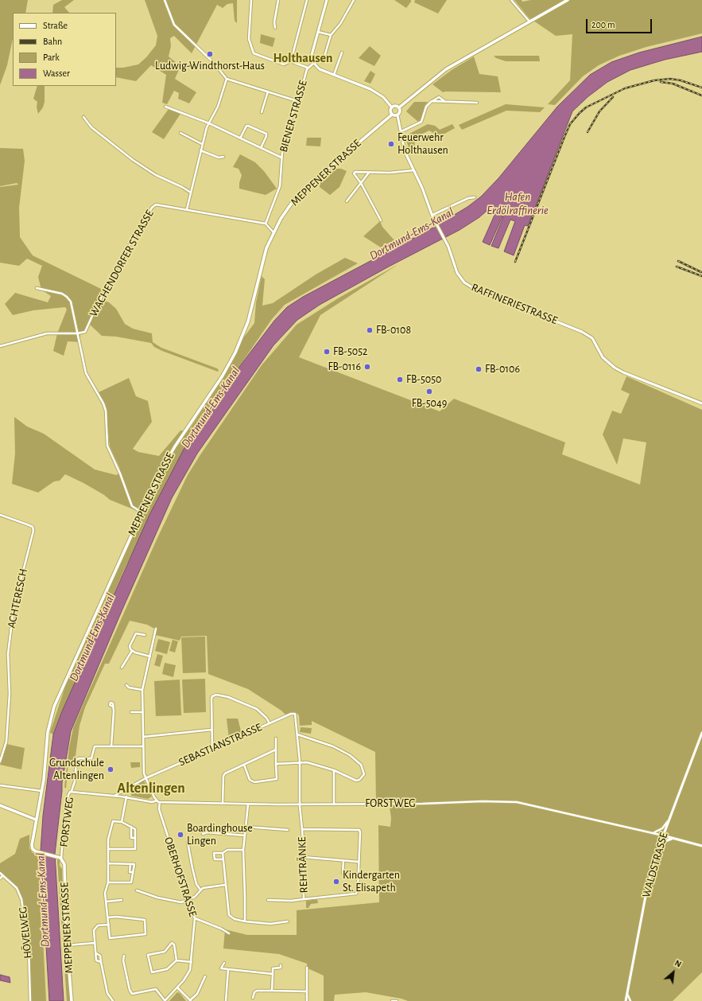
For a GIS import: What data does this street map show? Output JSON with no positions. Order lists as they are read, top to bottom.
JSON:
{
  "streets": {
    "main road": ["MEPPENER STRASSE"],
    "street": [
      "BIENER STRASSE",
      "WACHENDORFER STRASSE",
      "RAFFINERIESTRASSE",
      "ACHTERESCH",
      "SEBASTIANSTRASSE",
      "FORSTWEG",
      "REHTRÄNKE",
      "WALDSTRASSE",
      "OBERHOFSTRASSE",
      "HÖVELWEG"
    ]
  },
  "crossings": [
    ["BIENER STRASSE", "WACHENDORFER STRASSE"],
    ["MEPPENER STRASSE", "WACHENDORFER STRASSE"],
    ["MEPPENER STRASSE", "RAFFINERIESTRASSE"],
    ["MEPPENER STRASSE", "FORSTWEG"],
    ["SEBASTIANSTRASSE", "REHTRÄNKE"],
    ["SEBASTIANSTRASSE", "OBERHOFSTRASSE"],
    ["FORSTWEG", "REHTRÄNKE"],
    ["FORSTWEG", "WALDSTRASSE"],
    ["FORSTWEG", "OBERHOFSTRASSE"]
  ],
  "districts": ["Holthausen", "Altenlingen"],
  "water": ["Hafen Erdölraffinerie", "Dortmund-Ems-Kanal"],
  "places": [
    "Ludwig-Windthorst-Haus",
    "Feuerwehr Holthausen",
    "FB-0108",
    "FB-5052",
    "FB-0116",
    "FB-0106",
    "FB-5050",
    "FB-5049",
    "Grundschule Altenlingen",
    "Boardinghouse Lingen",
    "Kindergarten St. Elisapeth"
  ],
  "legend": [
    "Straße",
    "Bahn",
    "Park",
    "Wasser"
  ],
  "scale_bar": "200 m",
  "north": "top right"
}
